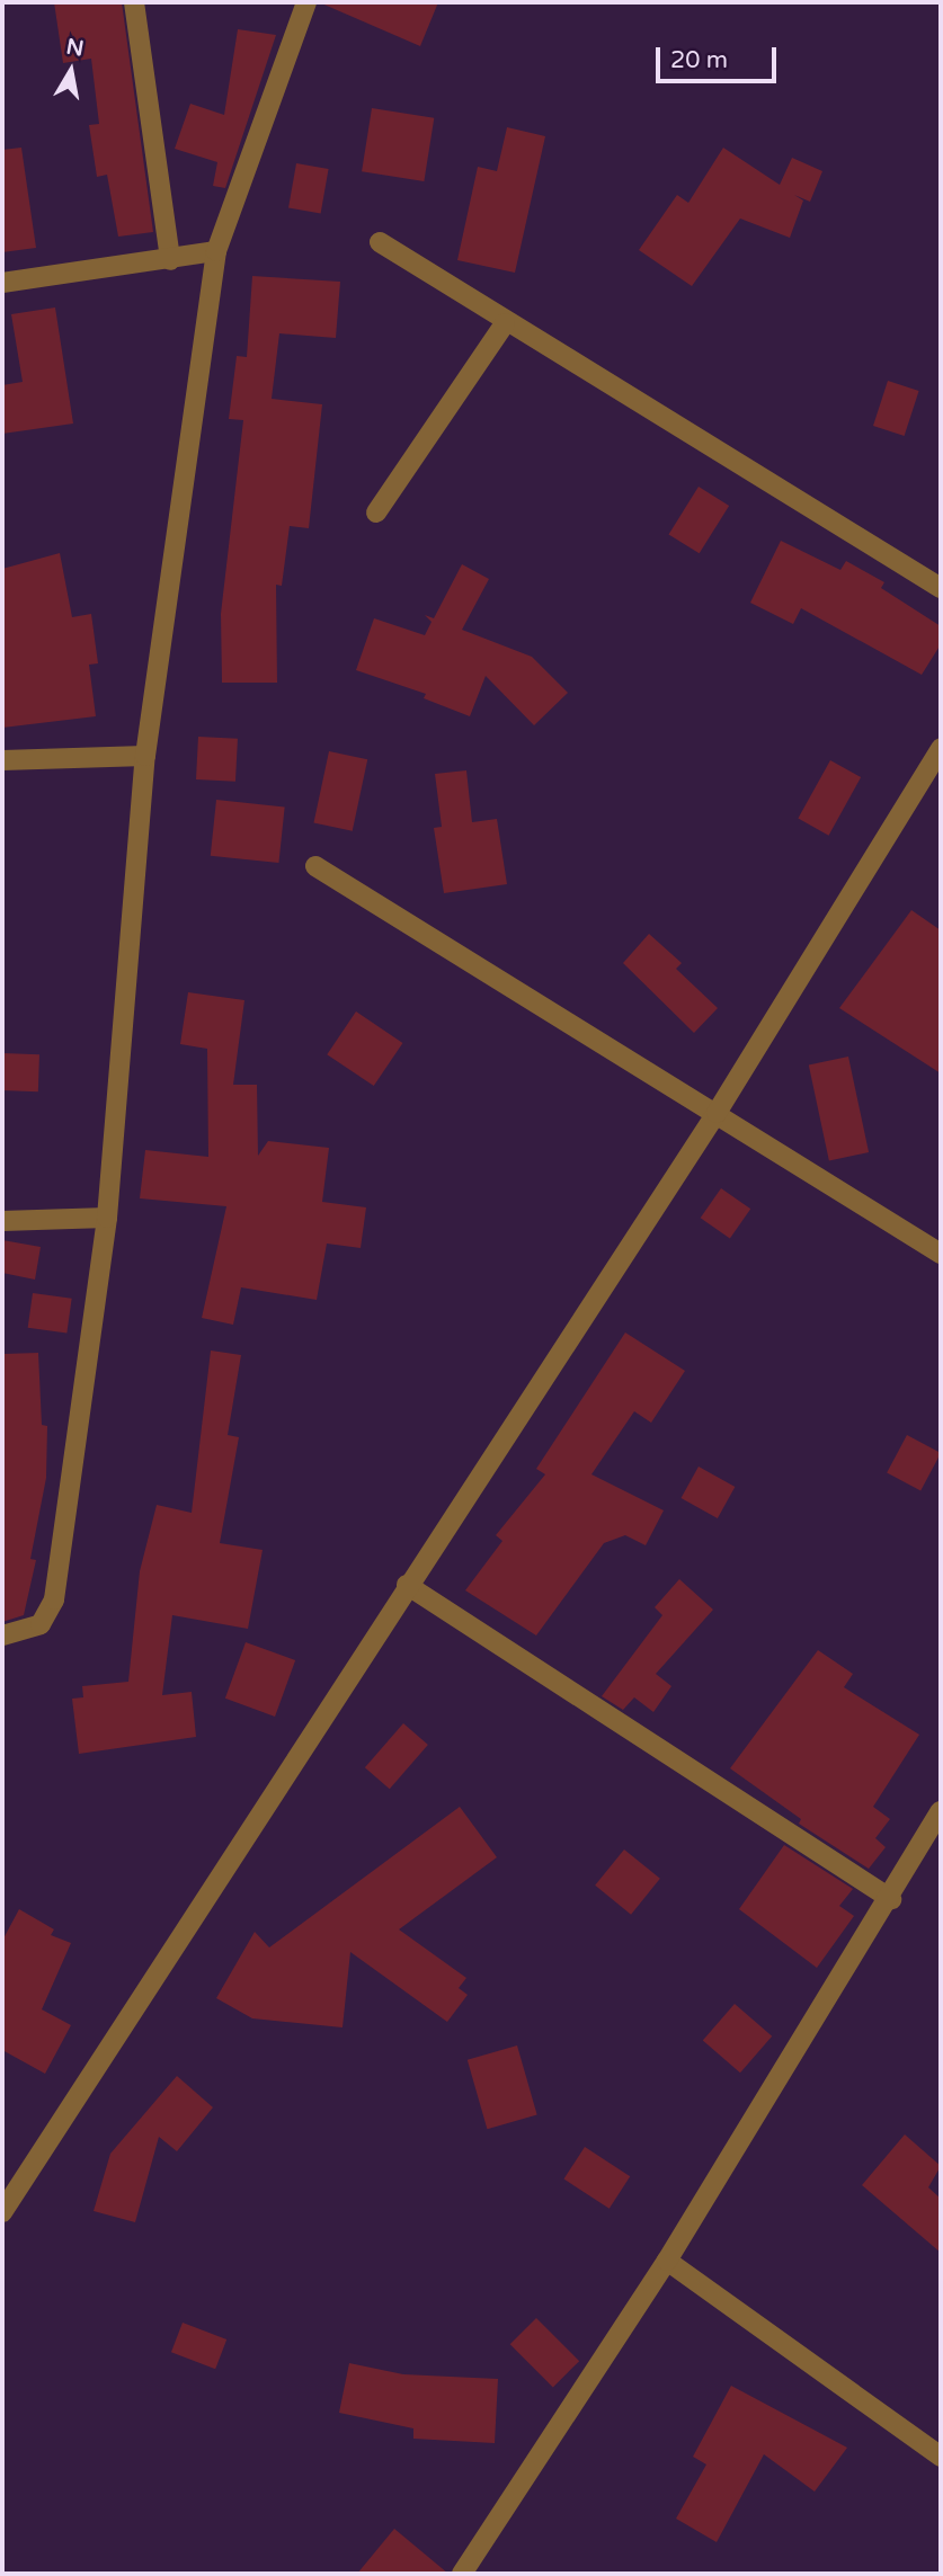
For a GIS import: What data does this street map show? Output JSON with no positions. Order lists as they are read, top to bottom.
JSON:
{
  "scale_bar": "20 m",
  "north": "top"
}
